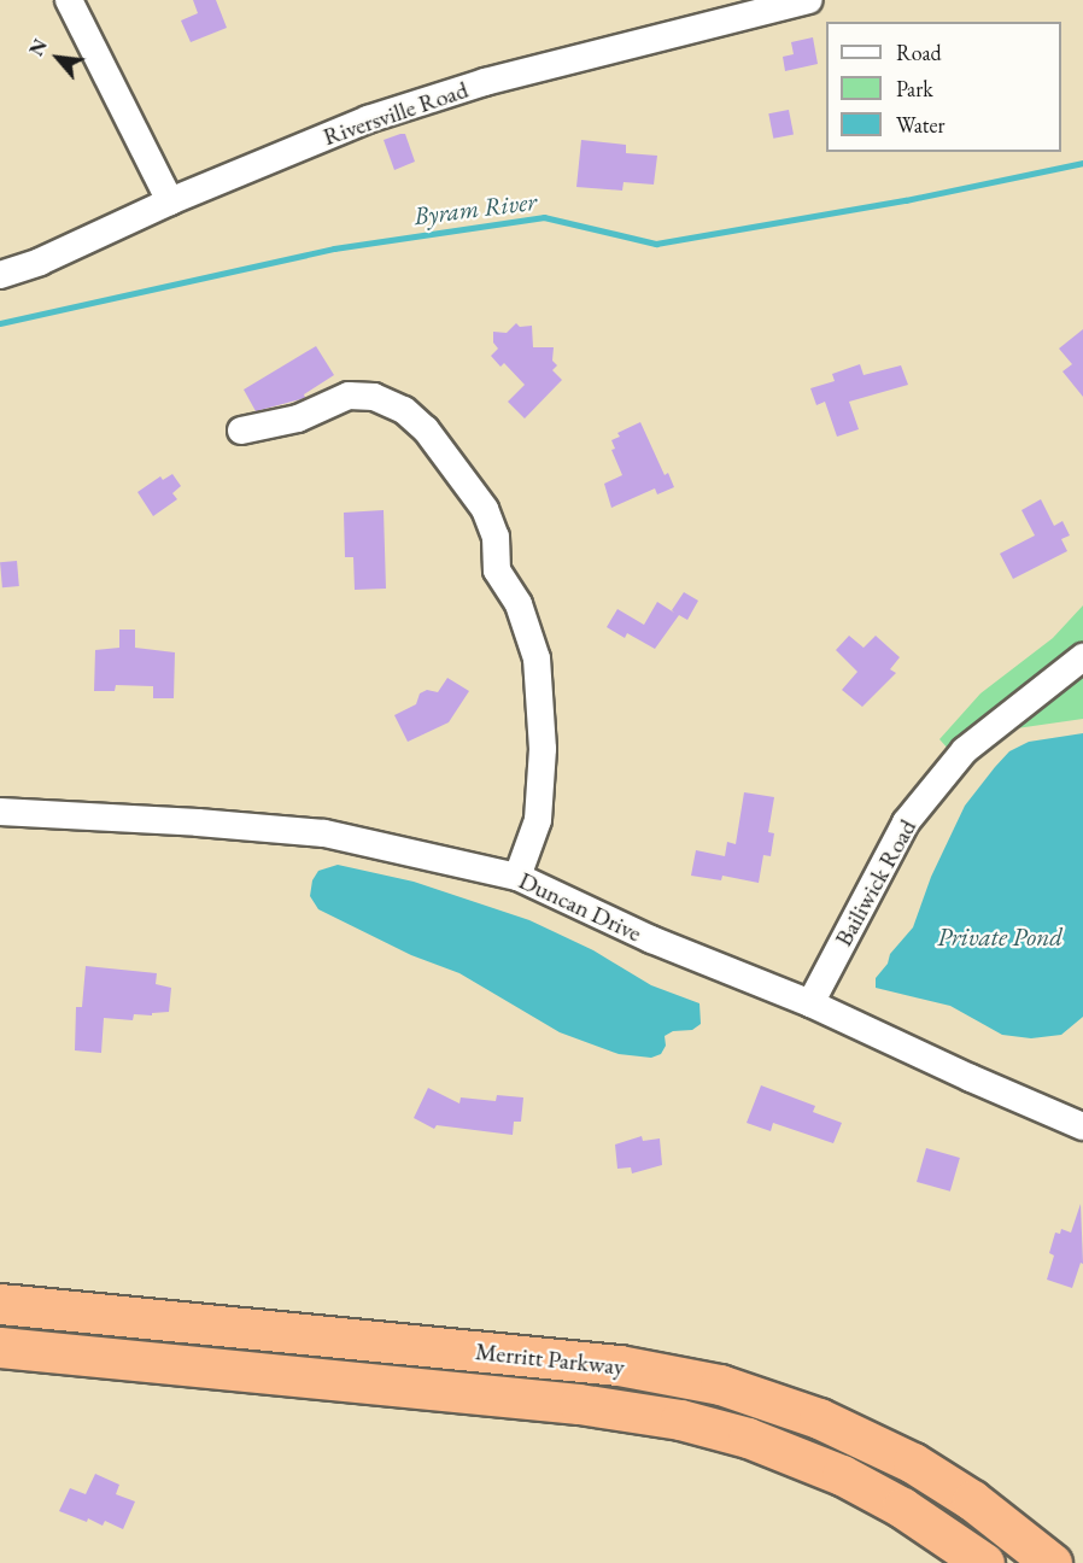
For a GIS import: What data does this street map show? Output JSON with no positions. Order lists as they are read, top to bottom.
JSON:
{
  "streets": {
    "highway": ["Merritt Parkway"],
    "street": ["Riversville Road", "Bailiwick Road", "Duncan Drive"]
  },
  "crossings": [
    ["Bailiwick Road", "Duncan Drive"]
  ],
  "water": ["Byram River", "Private Pond"],
  "legend": ["Road", "Park", "Water"],
  "north": "top left"
}
